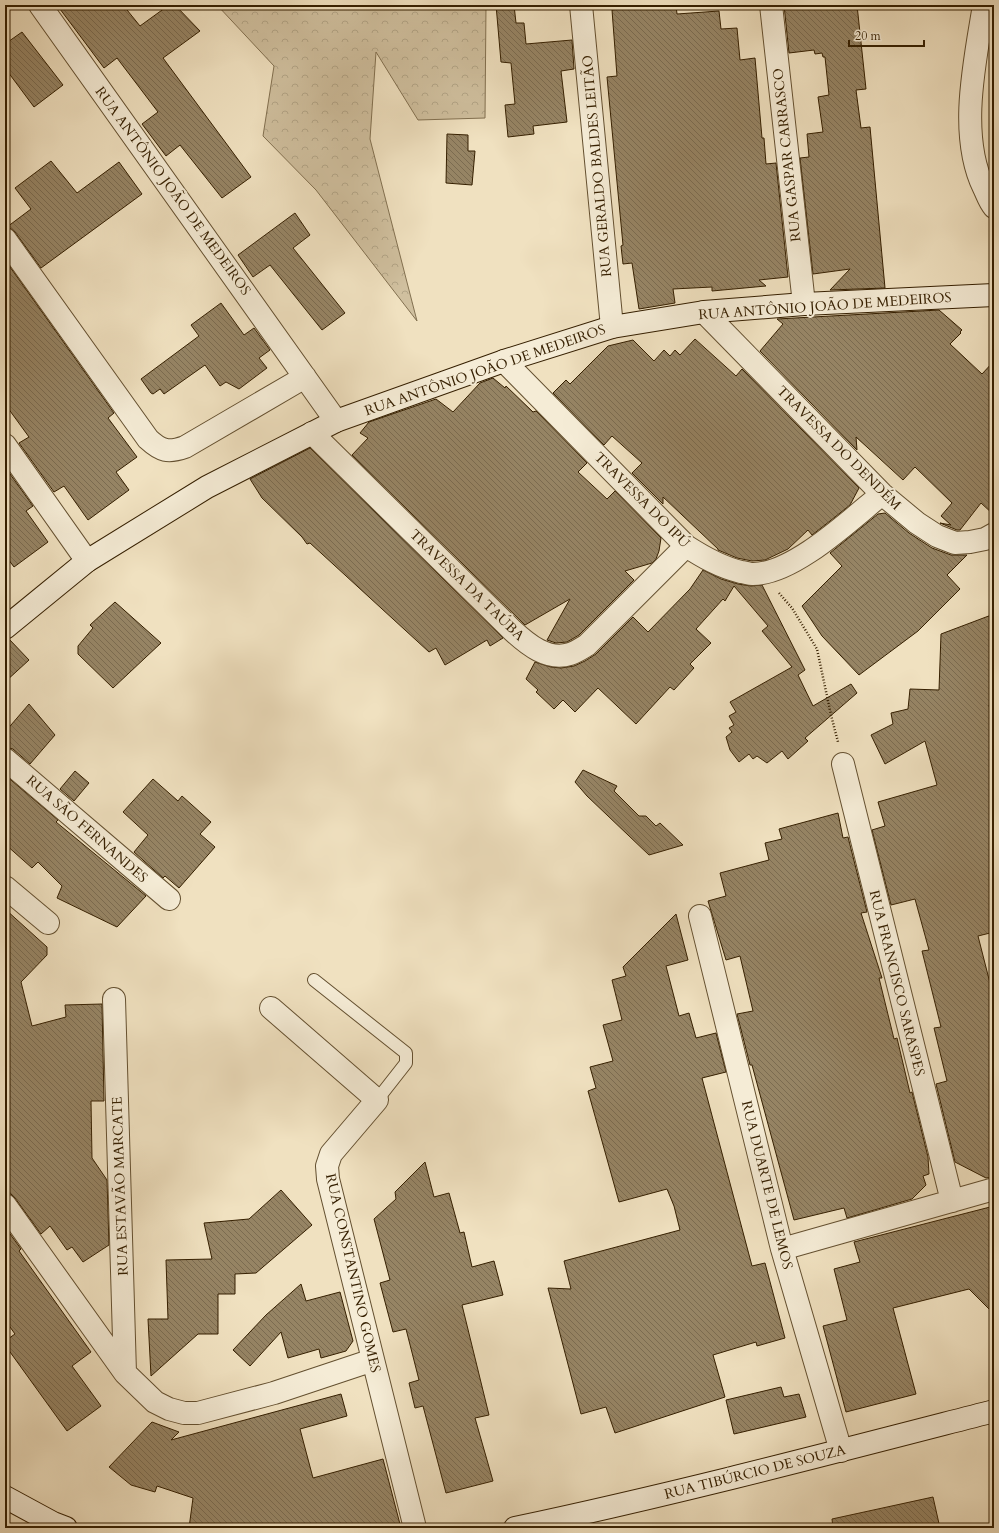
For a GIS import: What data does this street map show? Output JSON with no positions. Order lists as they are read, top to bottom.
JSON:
{
  "streets": {
    "street": [
      "RUA GASPAR CARRASCO",
      "RUA GERALDO BALDES LEITÃO",
      "RUA ANTÔNIO JOÃO DE MEDEIROS",
      "TRAVESSA DO DENDÉM",
      "TRAVESSA DO IPÚ",
      "TRAVESSA DA TAÚBA",
      "RUA SÃO FERNANDES",
      "RUA FRANCISCO SARASPES",
      "RUA DUARTE DE LEMOS",
      "RUA ESTAVÃO MARCATE",
      "RUA CONSTANTINO GOMES",
      "RUA TIBÚRCIO DE SOUZA"
    ]
  },
  "crossings": [
    ["RUA GASPAR CARRASCO", "RUA ANTÔNIO JOÃO DE MEDEIROS"],
    ["RUA GERALDO BALDES LEITÃO", "RUA ANTÔNIO JOÃO DE MEDEIROS"],
    ["RUA ANTÔNIO JOÃO DE MEDEIROS", "TRAVESSA DO DENDÉM"],
    ["RUA ANTÔNIO JOÃO DE MEDEIROS", "TRAVESSA DO IPÚ"],
    ["RUA ANTÔNIO JOÃO DE MEDEIROS", "TRAVESSA DA TAÚBA"],
    ["TRAVESSA DO DENDÉM", "TRAVESSA DO IPÚ"],
    ["TRAVESSA DO IPÚ", "TRAVESSA DA TAÚBA"],
    ["RUA DUARTE DE LEMOS", "RUA TIBÚRCIO DE SOUZA"]
  ],
  "scale_bar": "20 m"
}
